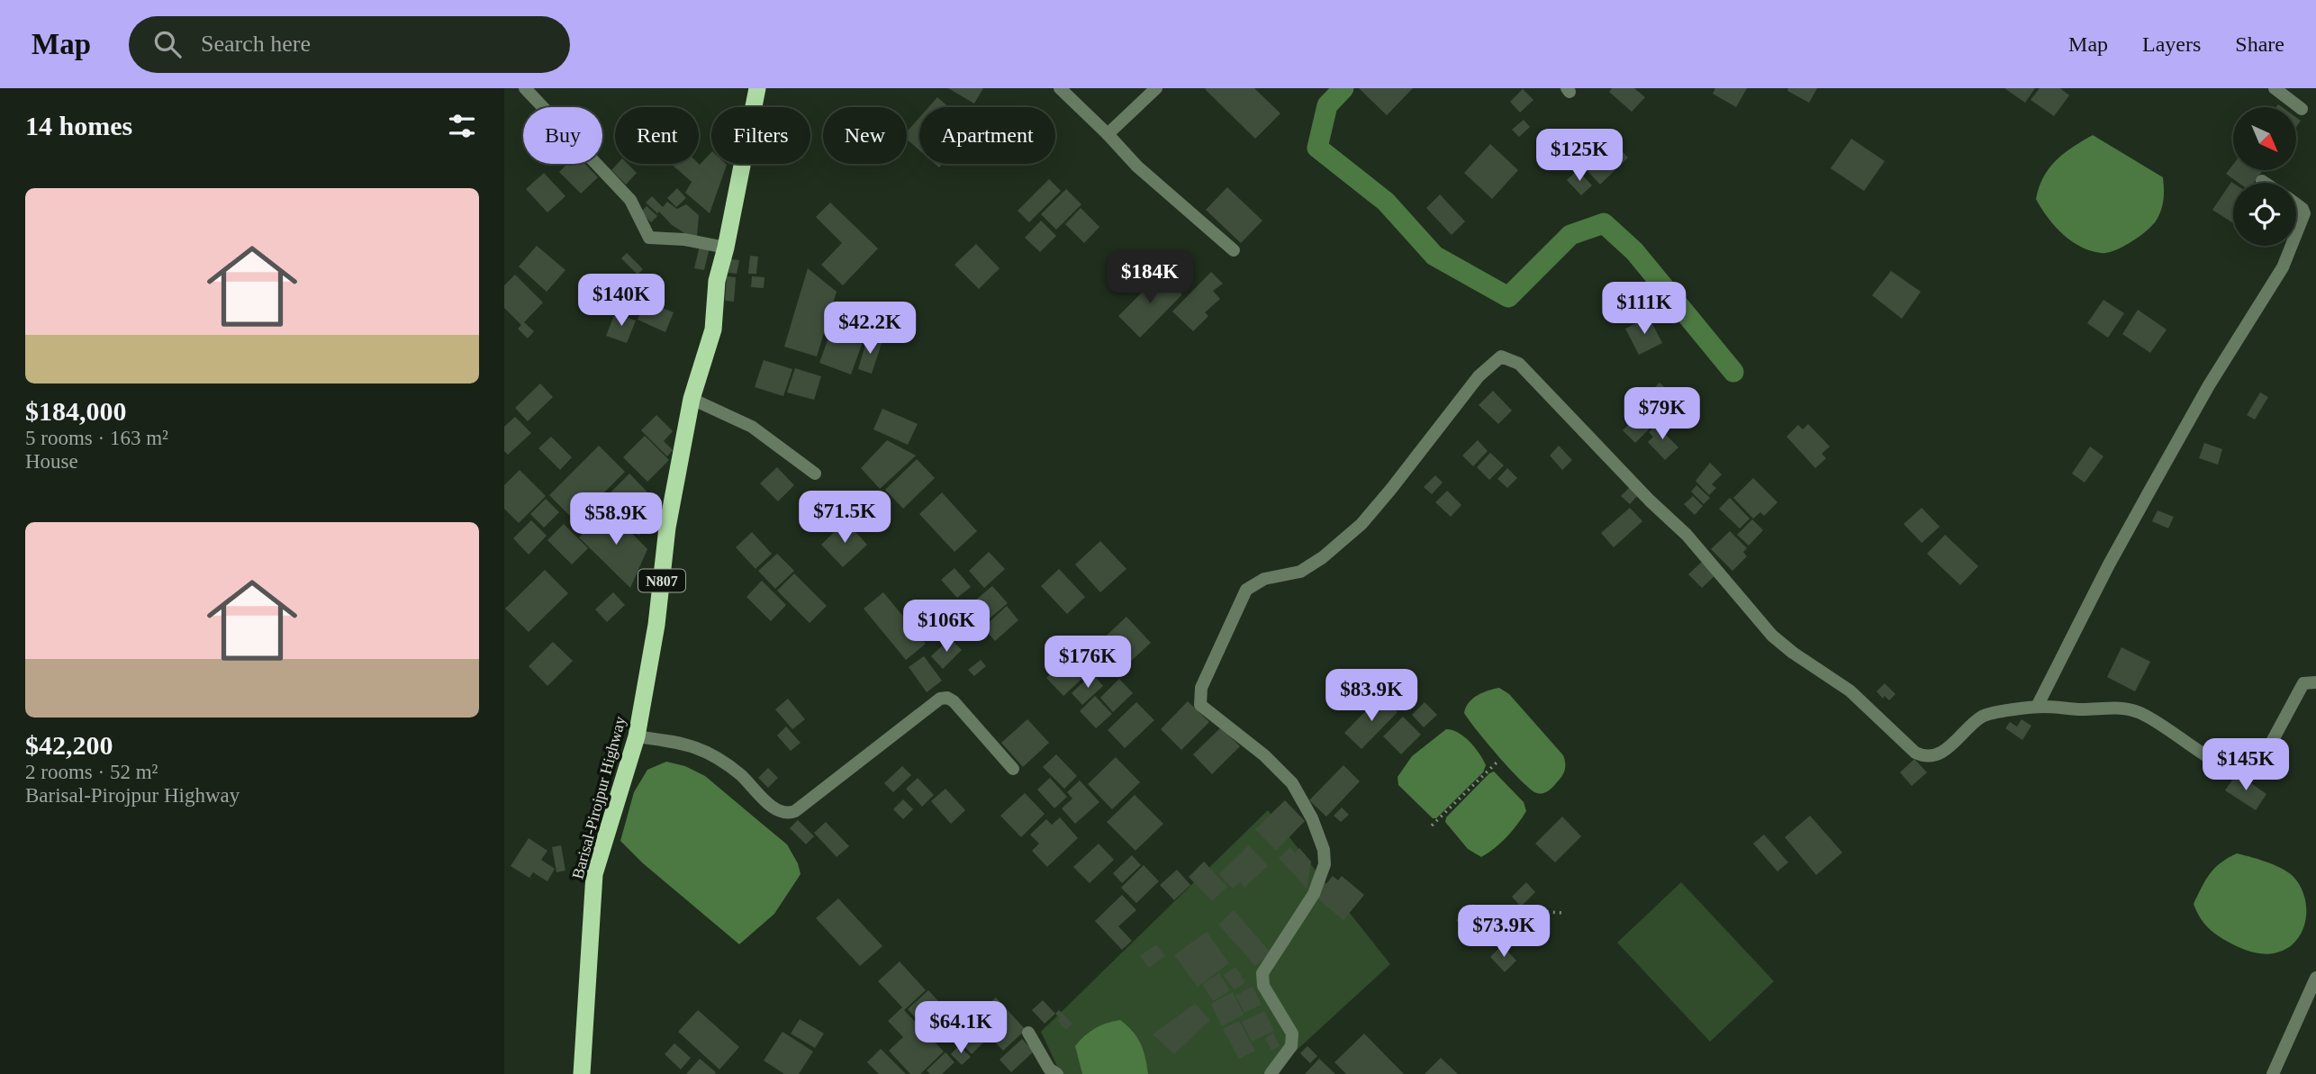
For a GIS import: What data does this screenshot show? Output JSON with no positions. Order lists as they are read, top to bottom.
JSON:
{
  "streets": {
    "highway": ["N807", "Barisal-Pirojpur Highway"]
  },
  "north": "bottom right",
  "page": {
    "header": "Map",
    "search": "Search here",
    "nav": ["Map", "Layers", "Share"],
    "heading": "14 homes",
    "chip": [
      "Buy",
      "Rent",
      "Filters",
      "New",
      "Apartment"
    ],
    "price": [
      "$125K",
      "$184K",
      "$140K",
      "$111K",
      "$42.2K",
      "$79K",
      "$71.5K",
      "$58.9K",
      "$106K",
      "$176K",
      "$83.9K",
      "$145K",
      "$73.9K",
      "$64.1K"
    ],
    "list": [
      {
        "name": "$184,000",
        "note": "5 rooms · 163 m² · House"
      },
      {
        "name": "$42,200",
        "note": "2 rooms · 52 m² · Barisal-Pirojpur Highway"
      }
    ]
  }
}
